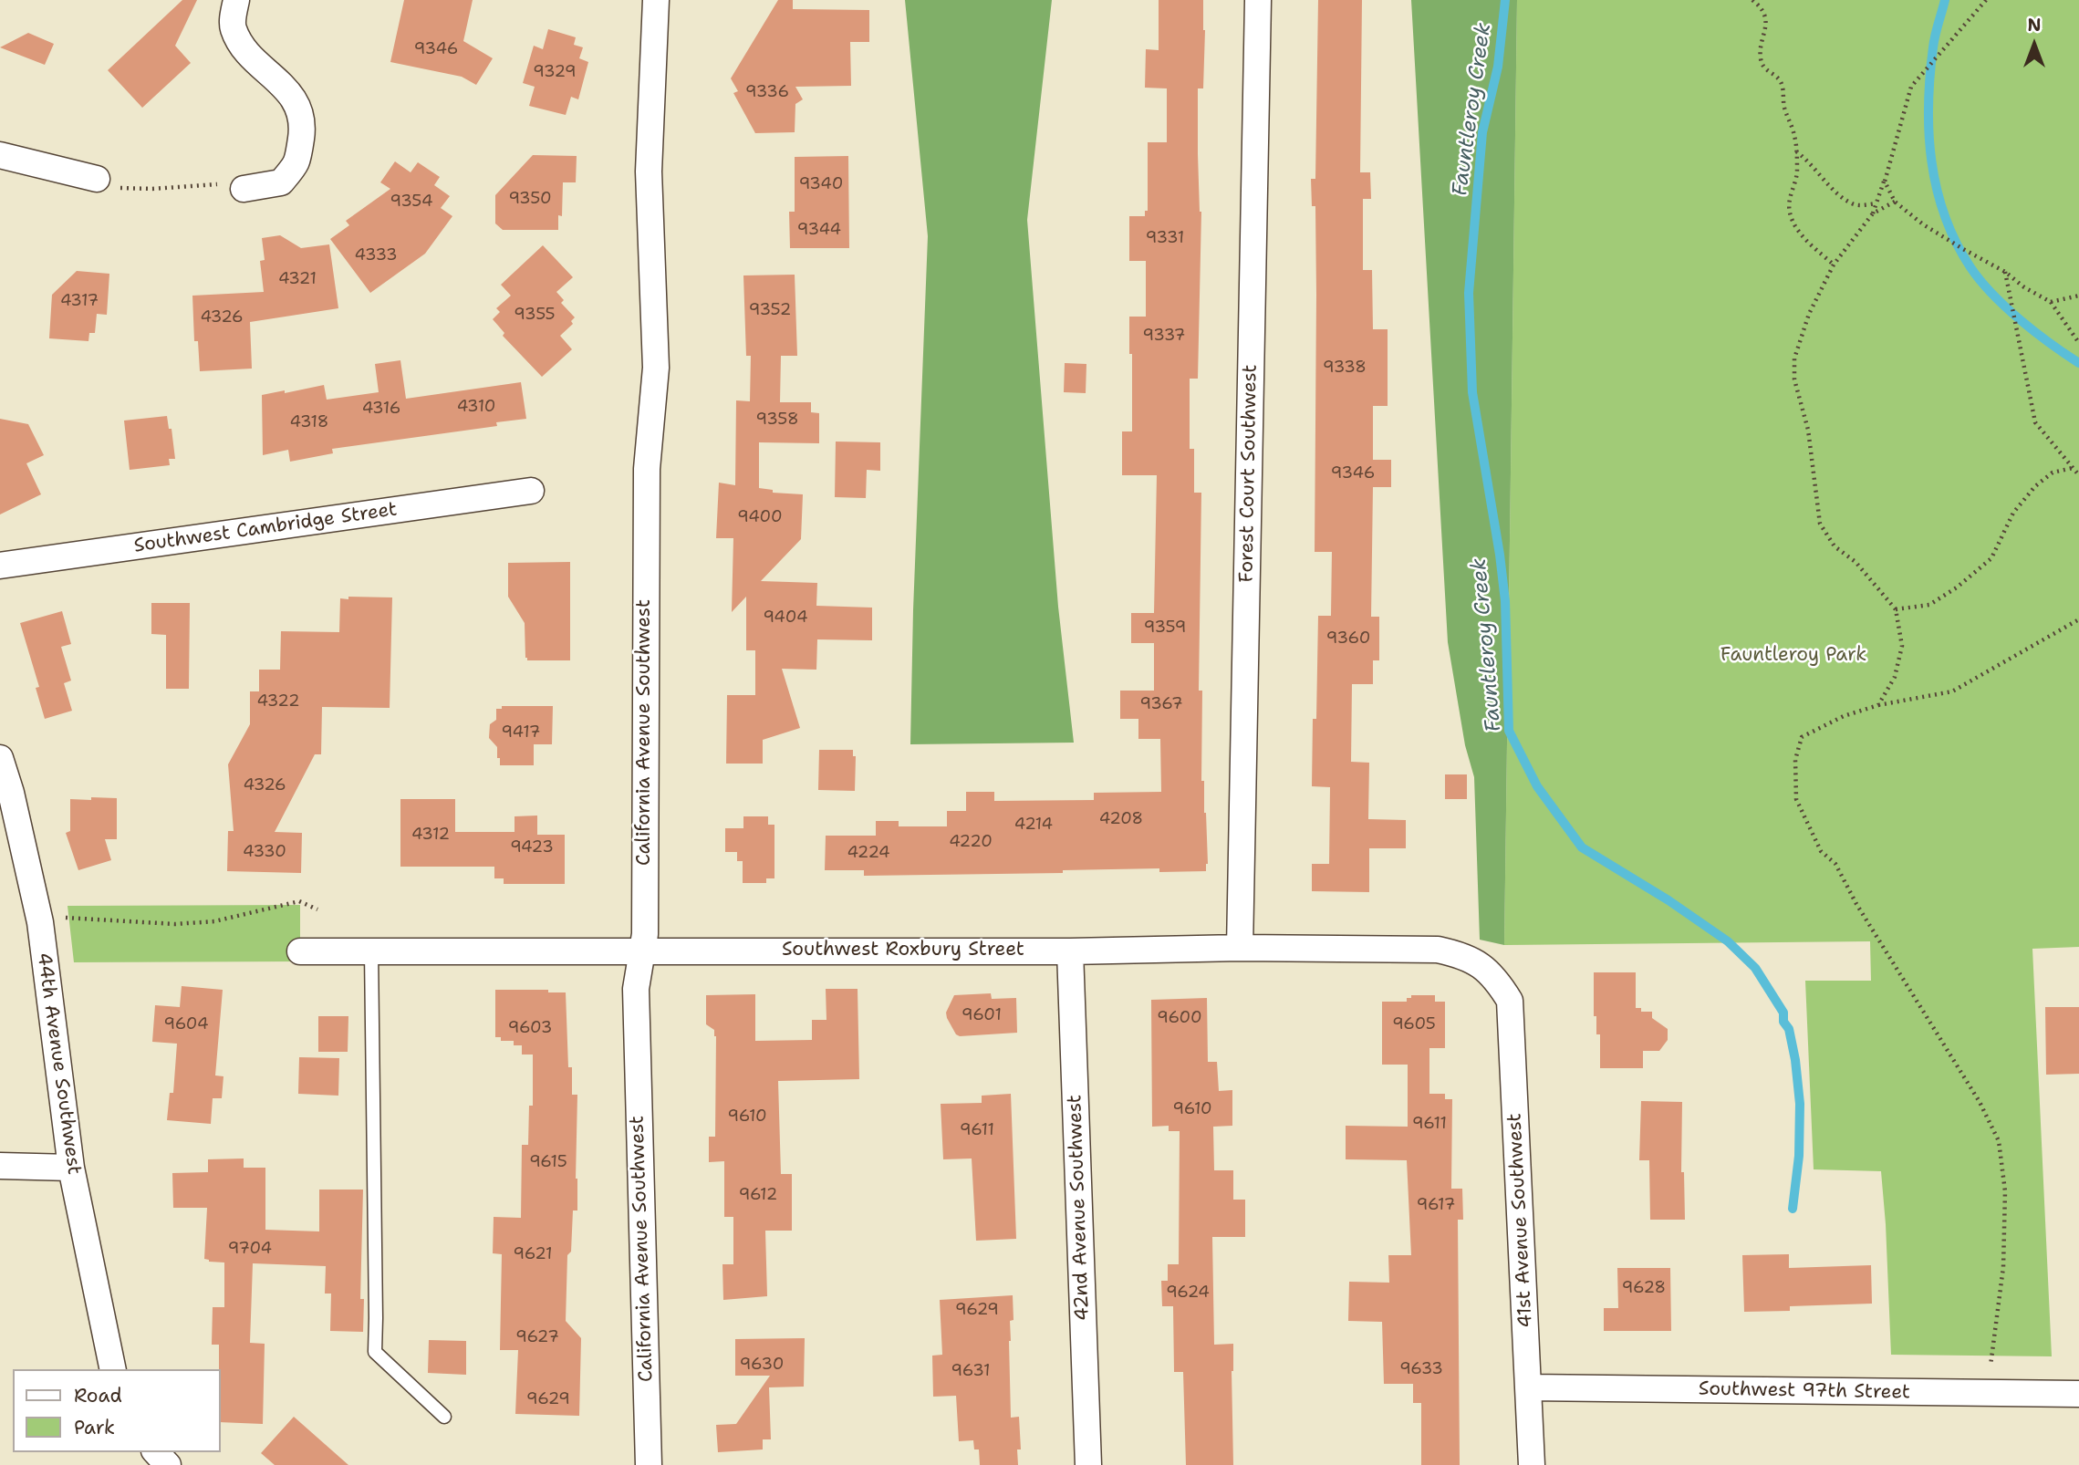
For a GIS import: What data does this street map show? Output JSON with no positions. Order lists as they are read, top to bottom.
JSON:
{
  "streets": {
    "street": [
      "Forest Court Southwest",
      "Southwest Cambridge Street",
      "California Avenue Southwest",
      "Southwest Roxbury Street",
      "44th Avenue Southwest",
      "42nd Avenue Southwest",
      "41st Avenue Southwest",
      "Southwest 97th Street"
    ]
  },
  "crossings": [
    ["Forest Court Southwest", "Southwest Roxbury Street"],
    ["California Avenue Southwest", "Southwest Roxbury Street"],
    ["Southwest Roxbury Street", "42nd Avenue Southwest"],
    ["Southwest Roxbury Street", "41st Avenue Southwest"],
    ["41st Avenue Southwest", "Southwest 97th Street"]
  ],
  "water": ["Fauntleroy Creek"],
  "parks": ["Fauntleroy Park"],
  "house_numbers": [
    "9346",
    "9329",
    "9336",
    "9340",
    "9350",
    "9354",
    "9344",
    "9331",
    "4333",
    "4321",
    "4317",
    "9352",
    "9355",
    "4326",
    "9337",
    "9338",
    "4310",
    "4316",
    "9358",
    "4318",
    "9346",
    "9400",
    "9404",
    "9359",
    "9360",
    "4322",
    "9367",
    "9417",
    "4326",
    "4208",
    "4214",
    "4312",
    "4220",
    "9423",
    "4330",
    "4224",
    "9601",
    "9600",
    "9604",
    "9605",
    "9603",
    "9610",
    "9610",
    "9611",
    "9611",
    "9615",
    "9612",
    "9617",
    "9704",
    "9621",
    "9628",
    "9624",
    "9629",
    "9627",
    "9630",
    "9633",
    "9631",
    "9629"
  ],
  "legend": ["Road", "Park"],
  "north": "top"
}
